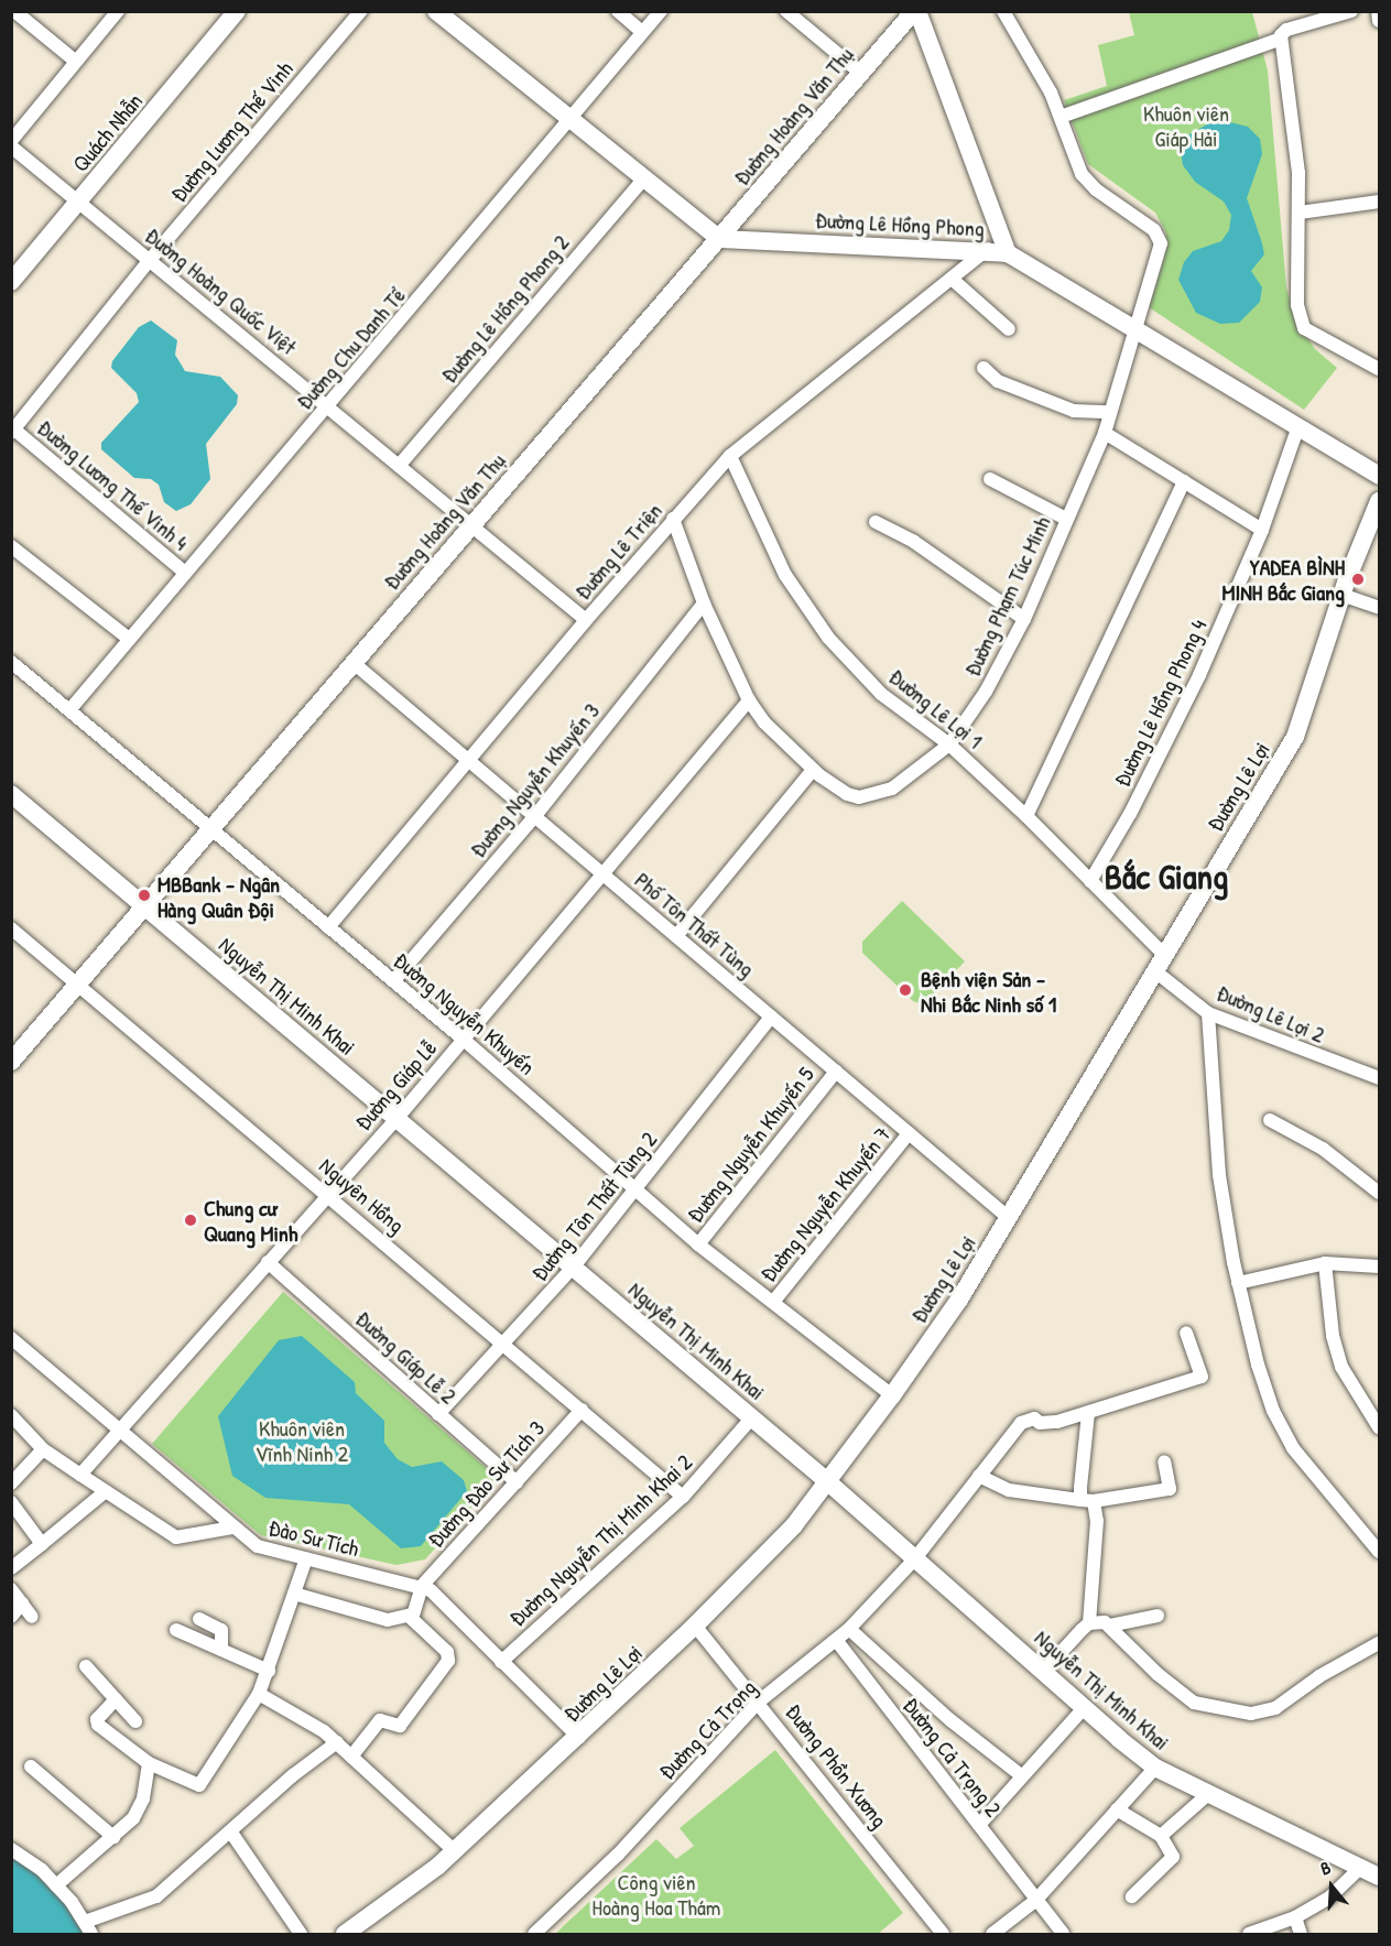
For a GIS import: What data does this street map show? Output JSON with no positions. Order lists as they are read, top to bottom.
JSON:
{
  "streets": {
    "street": [
      "Đường Hoàng Văn Thụ",
      "Đường Lương Thế Vinh",
      "Quách Nhẫn",
      "Đường Lê Hồng Phong",
      "Đường Hoàng Quốc Việt",
      "Đường Lê Hồng Phong 2",
      "Đường Chu Danh Tể",
      "Đường Lương Thế Vinh 4",
      "Đường Lê Triện",
      "Đường Phạm Túc Minh",
      "Đường Lê Hồng Phong 4",
      "Đường Lê Lợi 1",
      "Đường Nguyễn Khuyến 3",
      "Đường Lê Lợi",
      "Phố Tôn Thất Tùng",
      "Nguyễn Thị Minh Khai",
      "Đường Nguyễn Khuyến",
      "Đường Lê Lợi 2",
      "Đường Giáp Lễ",
      "Đường Nguyễn Khuyến 5",
      "Nguyên Hồng",
      "Đường Nguyễn Khuyến 7",
      "Đường Tôn Thất Tùng 2",
      "Đường Giáp Lễ 2",
      "Đường Đào Sư Tích 3",
      "Đào Sư Tích",
      "Đường Nguyễn Thị Minh Khai 2",
      "Đường Cả Trọng",
      "Đường Cả Trọng 2",
      "Đường Phồn Xương"
    ]
  },
  "crossings": [
    ["Đường Hoàng Văn Thụ", "Đường Lê Hồng Phong"],
    ["Đường Hoàng Văn Thụ", "Đường Hoàng Quốc Việt"],
    ["Đường Hoàng Văn Thụ", "Phố Tôn Thất Tùng"],
    ["Đường Hoàng Văn Thụ", "Nguyễn Thị Minh Khai"],
    ["Đường Hoàng Văn Thụ", "Đường Nguyễn Khuyến"],
    ["Đường Hoàng Văn Thụ", "Nguyên Hồng"],
    ["Đường Lương Thế Vinh", "Đường Hoàng Quốc Việt"],
    ["Đường Lương Thế Vinh", "Đường Lương Thế Vinh 4"],
    ["Quách Nhẫn", "Đường Hoàng Quốc Việt"],
    ["Đường Lê Hồng Phong", "Đường Lê Triện"],
    ["Đường Lê Hồng Phong", "Đường Phạm Túc Minh"],
    ["Đường Lê Hồng Phong", "Đường Lê Hồng Phong 4"],
    ["Đường Hoàng Quốc Việt", "Đường Lê Hồng Phong 2"],
    ["Đường Hoàng Quốc Việt", "Đường Chu Danh Tể"],
    ["Đường Hoàng Quốc Việt", "Đường Lê Triện"],
    ["Đường Chu Danh Tể", "Đường Lương Thế Vinh 4"],
    ["Đường Chu Danh Tể", "Đường Nguyễn Khuyến"],
    ["Đường Lê Triện", "Đường Phạm Túc Minh"],
    ["Đường Lê Triện", "Đường Lê Lợi 1"],
    ["Đường Lê Triện", "Phố Tôn Thất Tùng"],
    ["Đường Lê Triện", "Đường Nguyễn Khuyến"],
    ["Đường Phạm Túc Minh", "Đường Lê Lợi 1"],
    ["Đường Phạm Túc Minh", "Đường Nguyễn Khuyến 3"],
    ["Đường Phạm Túc Minh", "Đường Giáp Lễ"],
    ["Đường Lê Hồng Phong 4", "Đường Lê Lợi 1"],
    ["Đường Lê Lợi 1", "Đường Lê Lợi"],
    ["Đường Lê Lợi 1", "Đường Lê Lợi 2"],
    ["Đường Nguyễn Khuyến 3", "Phố Tôn Thất Tùng"],
    ["Đường Nguyễn Khuyến 3", "Đường Nguyễn Khuyến"],
    ["Đường Lê Lợi", "Phố Tôn Thất Tùng"],
    ["Đường Lê Lợi", "Nguyễn Thị Minh Khai"],
    ["Đường Lê Lợi", "Đường Nguyễn Khuyến"],
    ["Đường Lê Lợi", "Đường Lê Lợi 2"],
    ["Đường Lê Lợi", "Đường Phồn Xương"],
    ["Phố Tôn Thất Tùng", "Đường Giáp Lễ"],
    ["Phố Tôn Thất Tùng", "Đường Nguyễn Khuyến 5"],
    ["Phố Tôn Thất Tùng", "Đường Nguyễn Khuyến 7"],
    ["Phố Tôn Thất Tùng", "Đường Tôn Thất Tùng 2"],
    ["Nguyễn Thị Minh Khai", "Đường Giáp Lễ"],
    ["Nguyễn Thị Minh Khai", "Đường Tôn Thất Tùng 2"],
    ["Nguyễn Thị Minh Khai", "Đường Nguyễn Thị Minh Khai 2"],
    ["Nguyễn Thị Minh Khai", "Đường Cả Trọng"],
    ["Đường Nguyễn Khuyến", "Đường Giáp Lễ"],
    ["Đường Nguyễn Khuyến", "Đường Nguyễn Khuyến 5"],
    ["Đường Nguyễn Khuyến", "Đường Nguyễn Khuyến 7"],
    ["Đường Nguyễn Khuyến", "Đường Tôn Thất Tùng 2"],
    ["Đường Giáp Lễ", "Nguyên Hồng"],
    ["Đường Giáp Lễ", "Đường Giáp Lễ 2"],
    ["Đường Giáp Lễ", "Đào Sư Tích"],
    ["Nguyên Hồng", "Đường Tôn Thất Tùng 2"],
    ["Nguyên Hồng", "Đường Đào Sư Tích 3"],
    ["Nguyên Hồng", "Đường Nguyễn Thị Minh Khai 2"],
    ["Đường Tôn Thất Tùng 2", "Đường Giáp Lễ 2"],
    ["Đường Giáp Lễ 2", "Đường Đào Sư Tích 3"],
    ["Đường Đào Sư Tích 3", "Đào Sư Tích"],
    ["Đường Cả Trọng", "Đường Cả Trọng 2"],
    ["Đường Cả Trọng", "Đường Phồn Xương"]
  ],
  "districts": ["Bắc Giang"],
  "parks": ["Khuôn viên Giáp Hải", "Khuôn viên Vĩnh Ninh 2", "Công viên Hoàng Hoa Thám"],
  "places": [
    "YADEA BÌNH MINH Bắc Giang",
    "MBBank - Ngân Hàng Quân Đội",
    "Bệnh viện Sản - Nhi Bắc Ninh số 1",
    "Chung cư Quang Minh"
  ],
  "north": "top"
}
